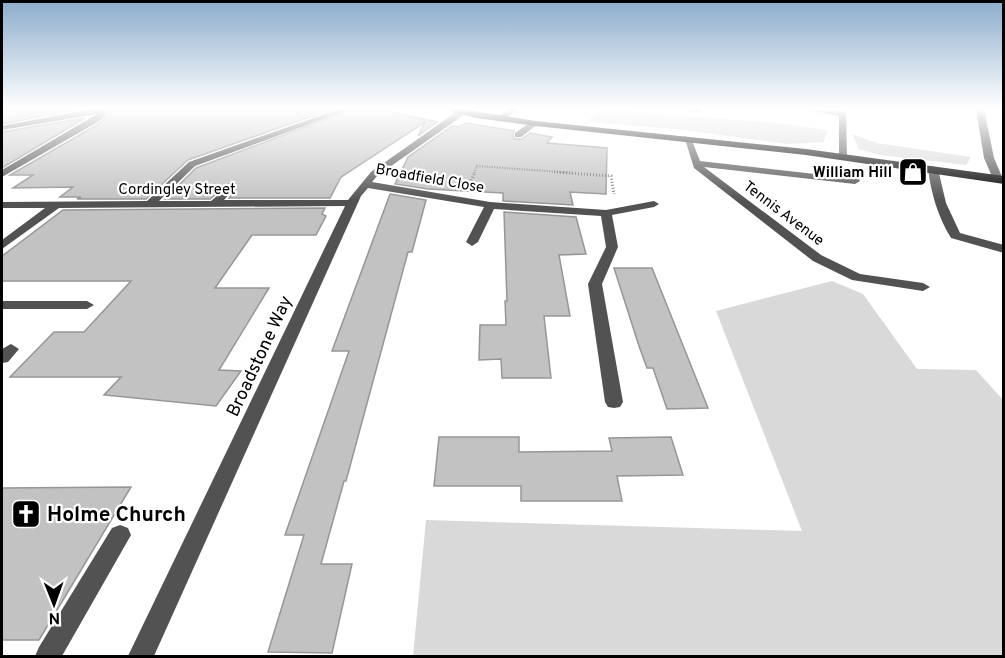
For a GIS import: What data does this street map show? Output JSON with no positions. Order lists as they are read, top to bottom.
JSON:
{
  "streets": {
    "street": [
      "Broadfield Close",
      "Cordingley Street",
      "Tennis Avenue",
      "Broadstone Way"
    ]
  },
  "crossings": [
    ["Broadfield Close", "Broadstone Way"],
    ["Cordingley Street", "Broadstone Way"]
  ],
  "places": {
    "shop": ["William Hill"],
    "church": ["Holme Church"]
  },
  "north": "bottom"
}
